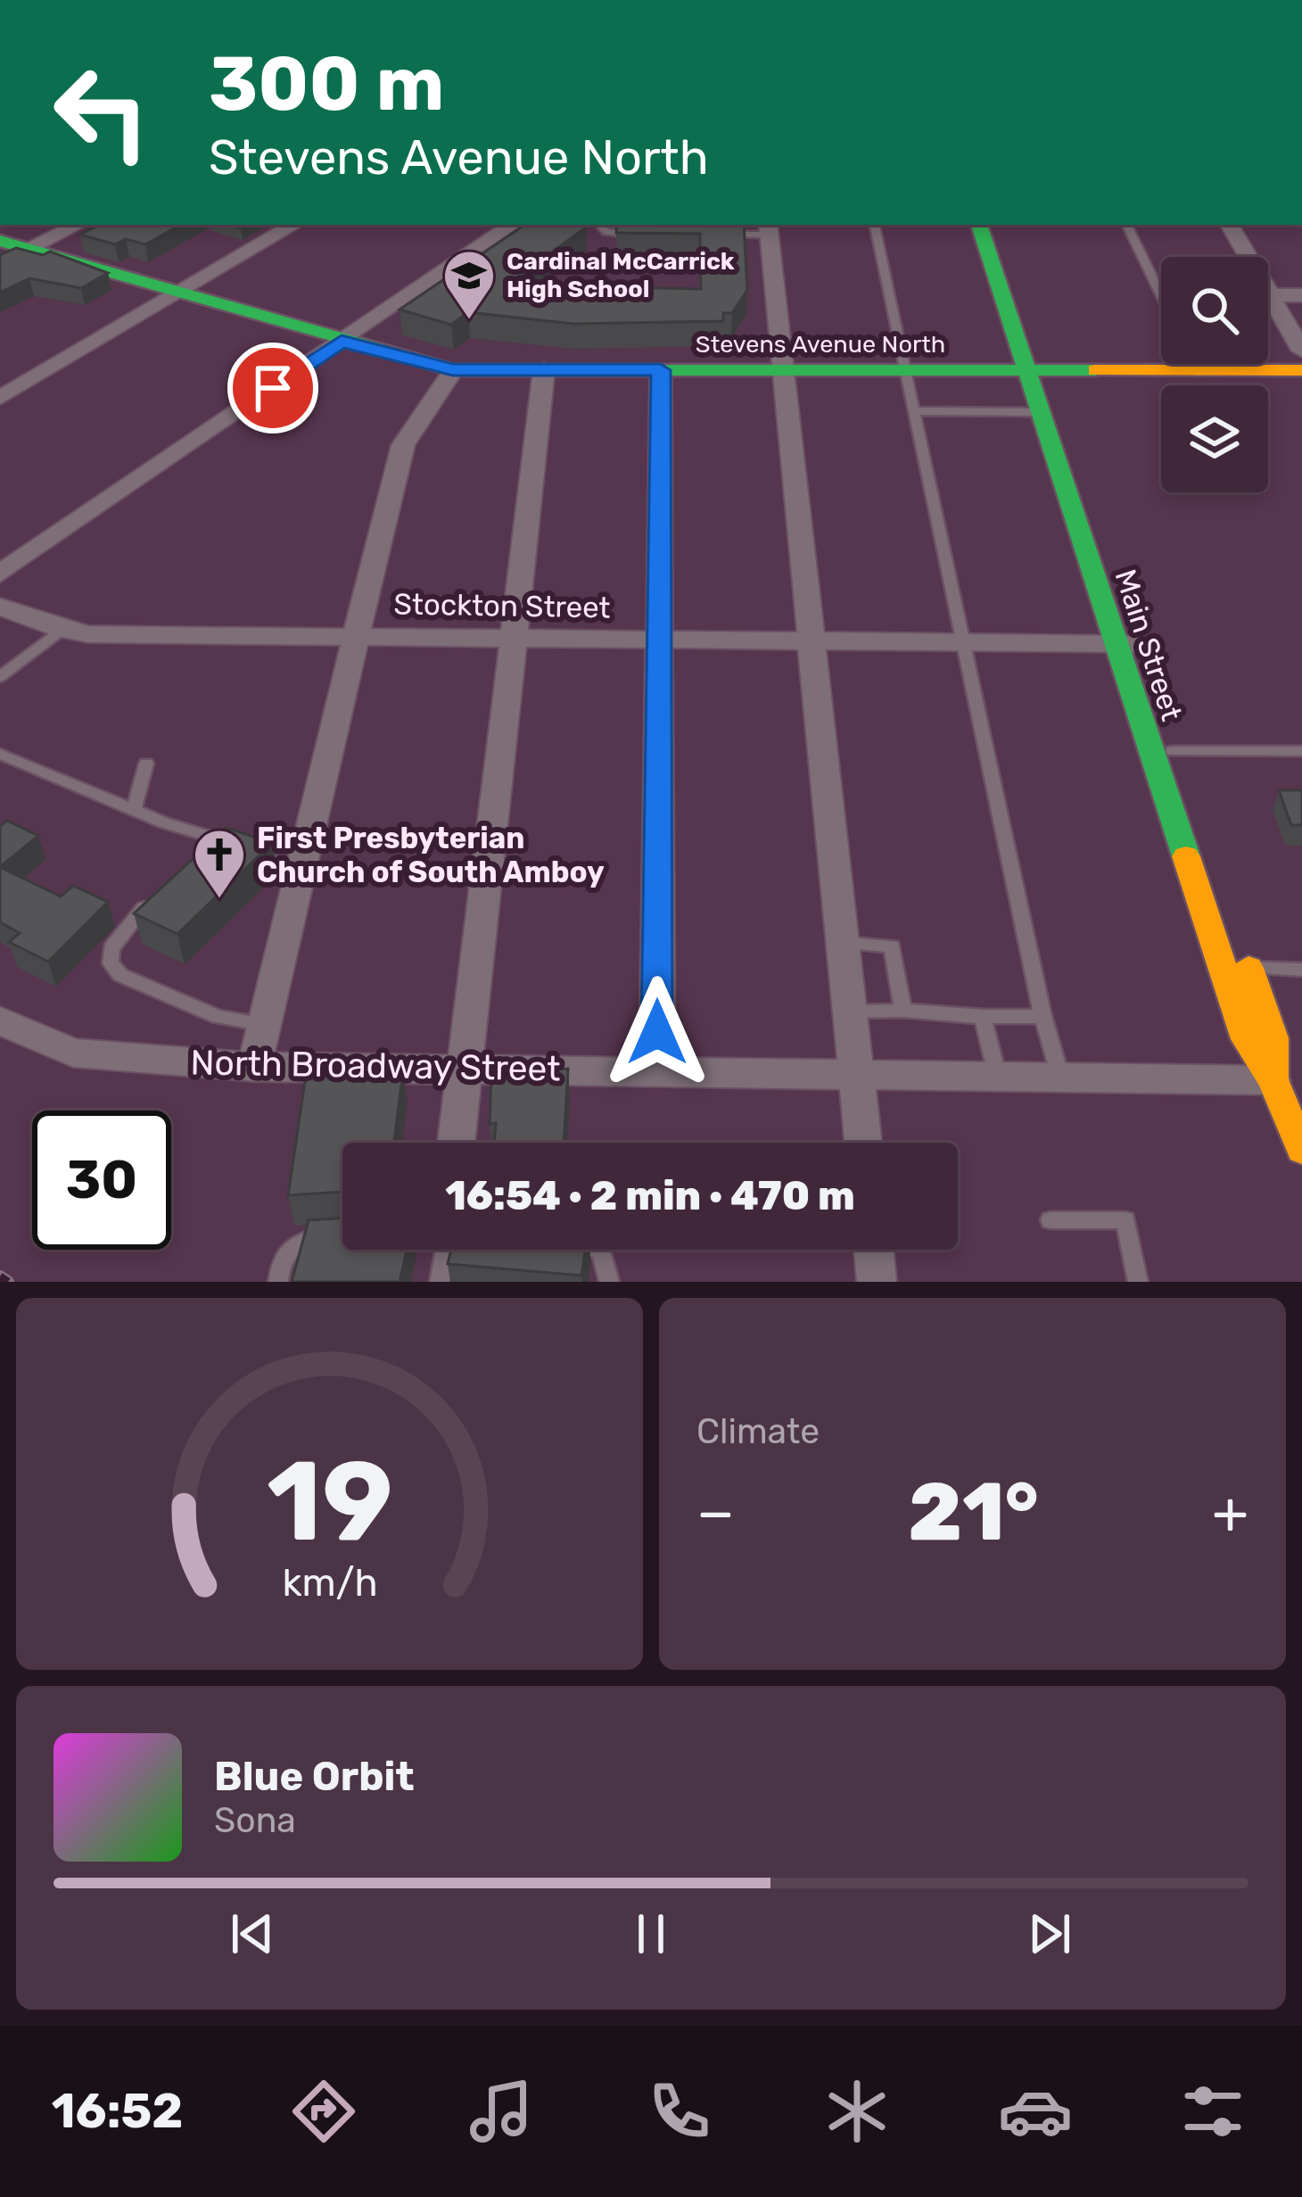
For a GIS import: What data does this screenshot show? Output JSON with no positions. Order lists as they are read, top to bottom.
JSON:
{
  "streets": {
    "main road": ["Stevens Avenue North", "Main Street"],
    "street": ["Stockton Street", "North Broadway Street"]
  },
  "crossings": [
    ["Stevens Avenue North", "Main Street"],
    ["Stockton Street", "Main Street"],
    ["Main Street", "North Broadway Street"]
  ],
  "places": {
    "school or university": ["Cardinal McCarrick High School"],
    "church": ["First Presbyterian Church of South Amboy"]
  },
  "page": {
    "turn": ["300 m", "Stevens Avenue North"],
    "limit": "30",
    "trip": "16:54 · 2 min · 470 m",
    "tile": "Climate",
    "heat": ["−", "21°", "+"],
    "song": ["Blue Orbit", "Sona"],
    "tabs": "16:52",
    "gauge": ["19", "km/h"]
  }
}
